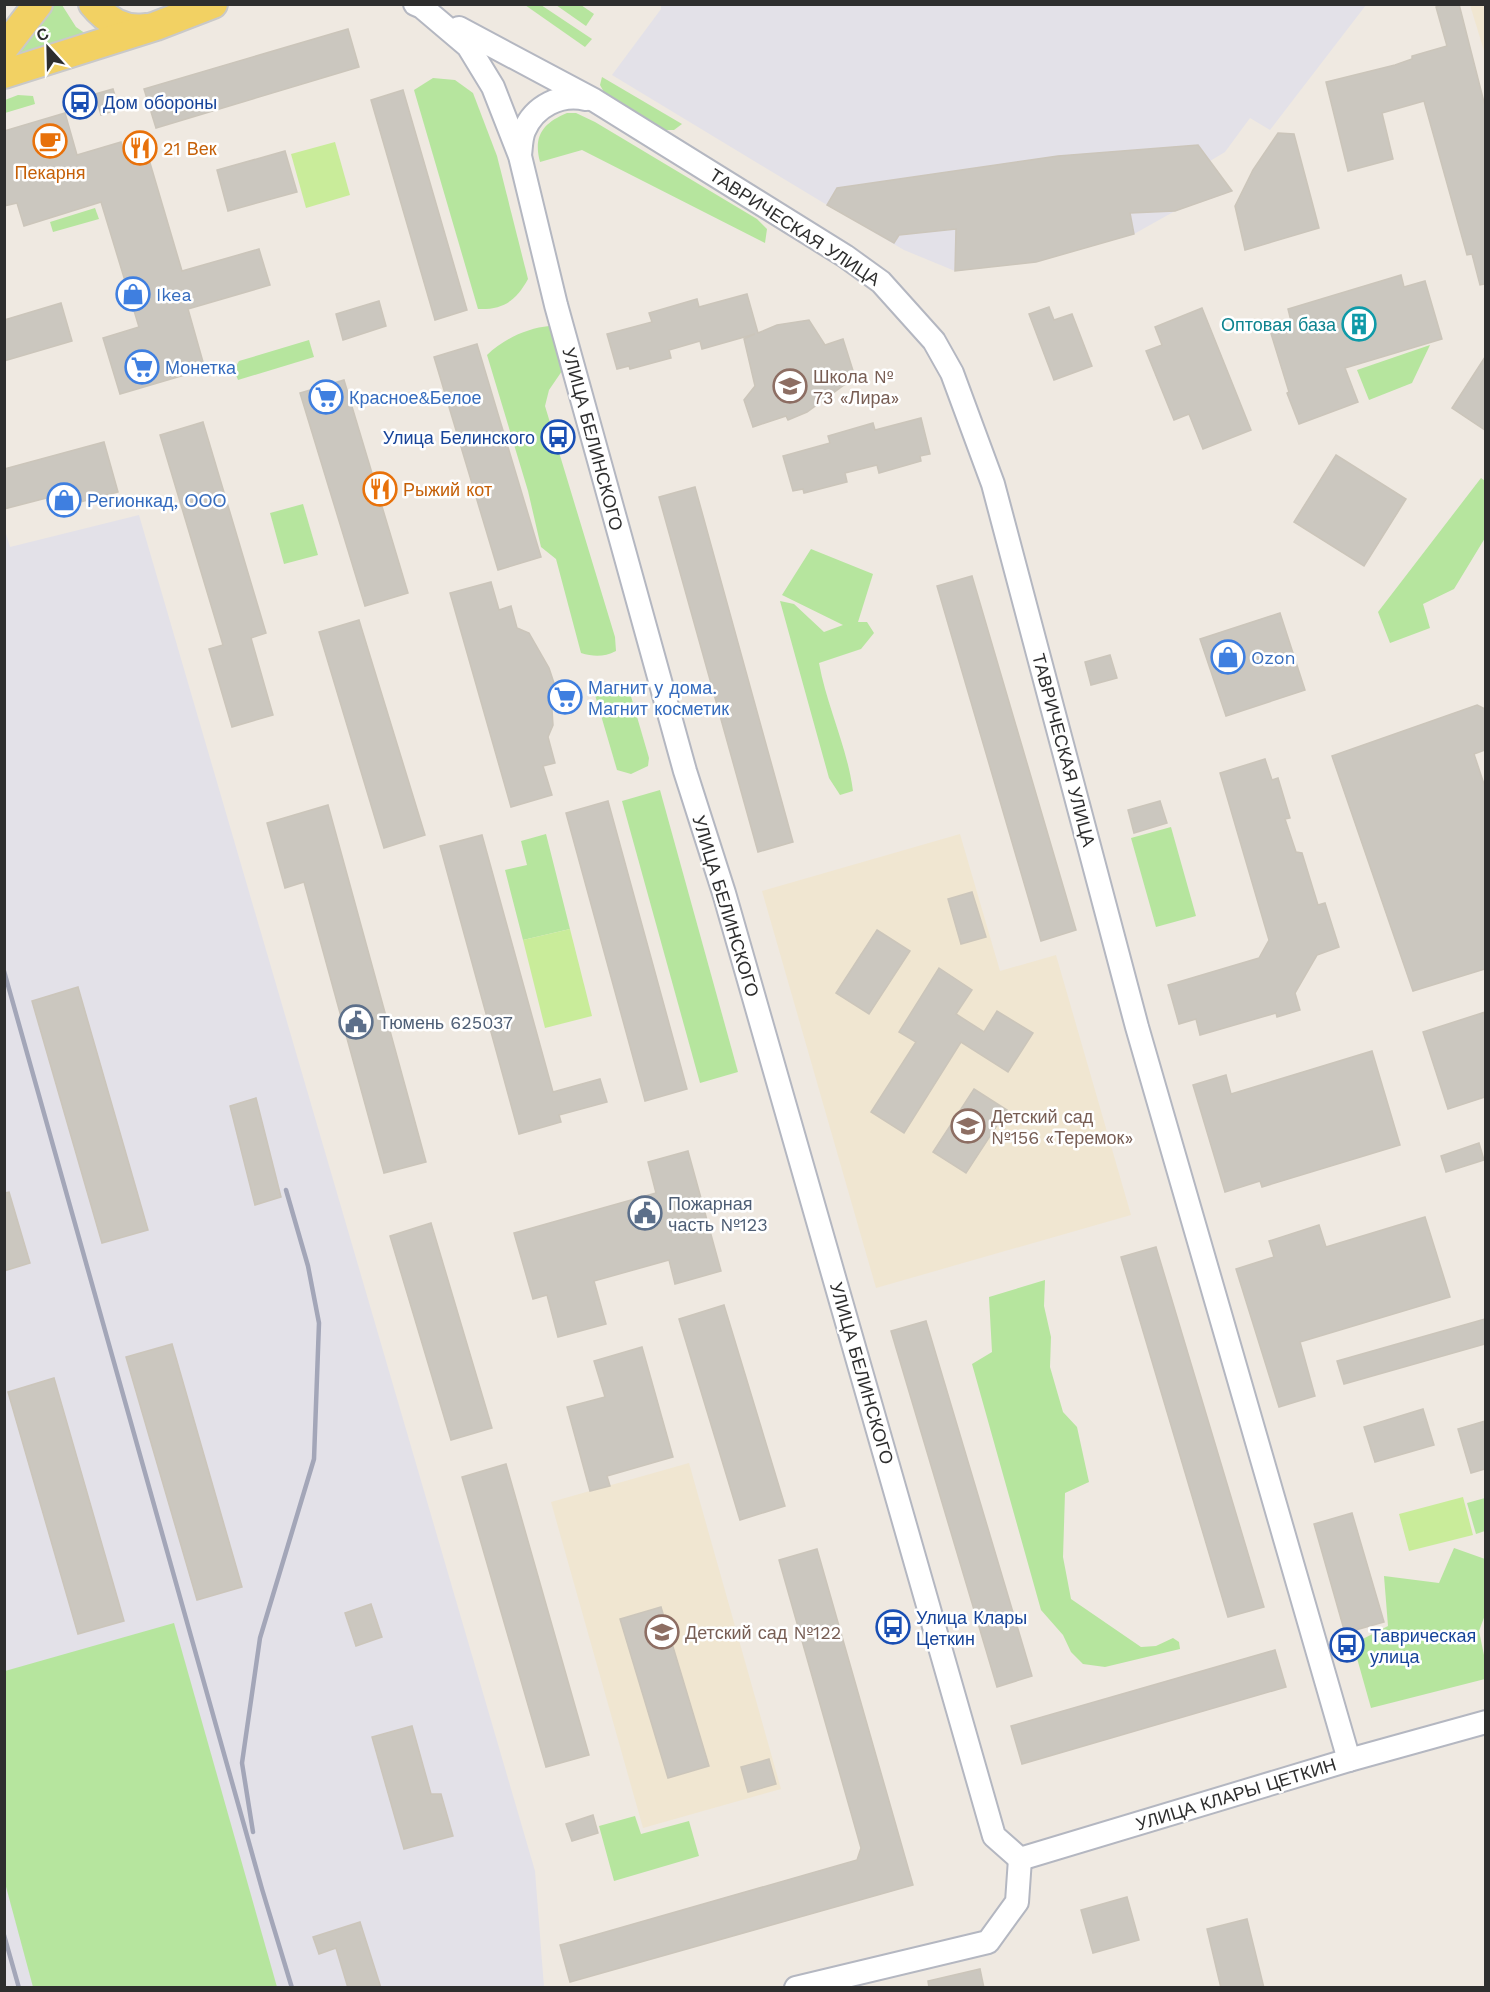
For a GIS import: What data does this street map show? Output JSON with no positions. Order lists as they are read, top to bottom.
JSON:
{
  "streets": {
    "street": ["ТАВРИЧЕСКАЯ УЛИЦА", "УЛИЦА БЕЛИНСКОГО", "УЛИЦА КЛАРЫ ЦЕТКИН"]
  },
  "crossings": [
    ["ТАВРИЧЕСКАЯ УЛИЦА", "УЛИЦА БЕЛИНСКОГО"],
    ["ТАВРИЧЕСКАЯ УЛИЦА", "УЛИЦА КЛАРЫ ЦЕТКИН"],
    ["УЛИЦА БЕЛИНСКОГО", "УЛИЦА КЛАРЫ ЦЕТКИН"]
  ],
  "places": {
    "bus stop": [
      "Дом обороны",
      "Улица Белинского",
      "Улица Клары Цеткин",
      "Таврическая улица"
    ],
    "cafe": ["Пекарня"],
    "restaurant": ["21 Век", "Рыжий кот"],
    "shop": ["Ikea", "Регионкад, ООО", "Ozon"],
    "building": ["Оптовая база"],
    "supermarket": ["Монетка", "Красное&Белое", "Магнит у дома. Магнит косметик"],
    "school or university": ["Школа № 73 «Лира»", "Детский сад №156 «Теремок»", "Детский сад №122"],
    "public building": ["Тюмень 625037", "Пожарная часть №123"]
  },
  "north": "top"
}
